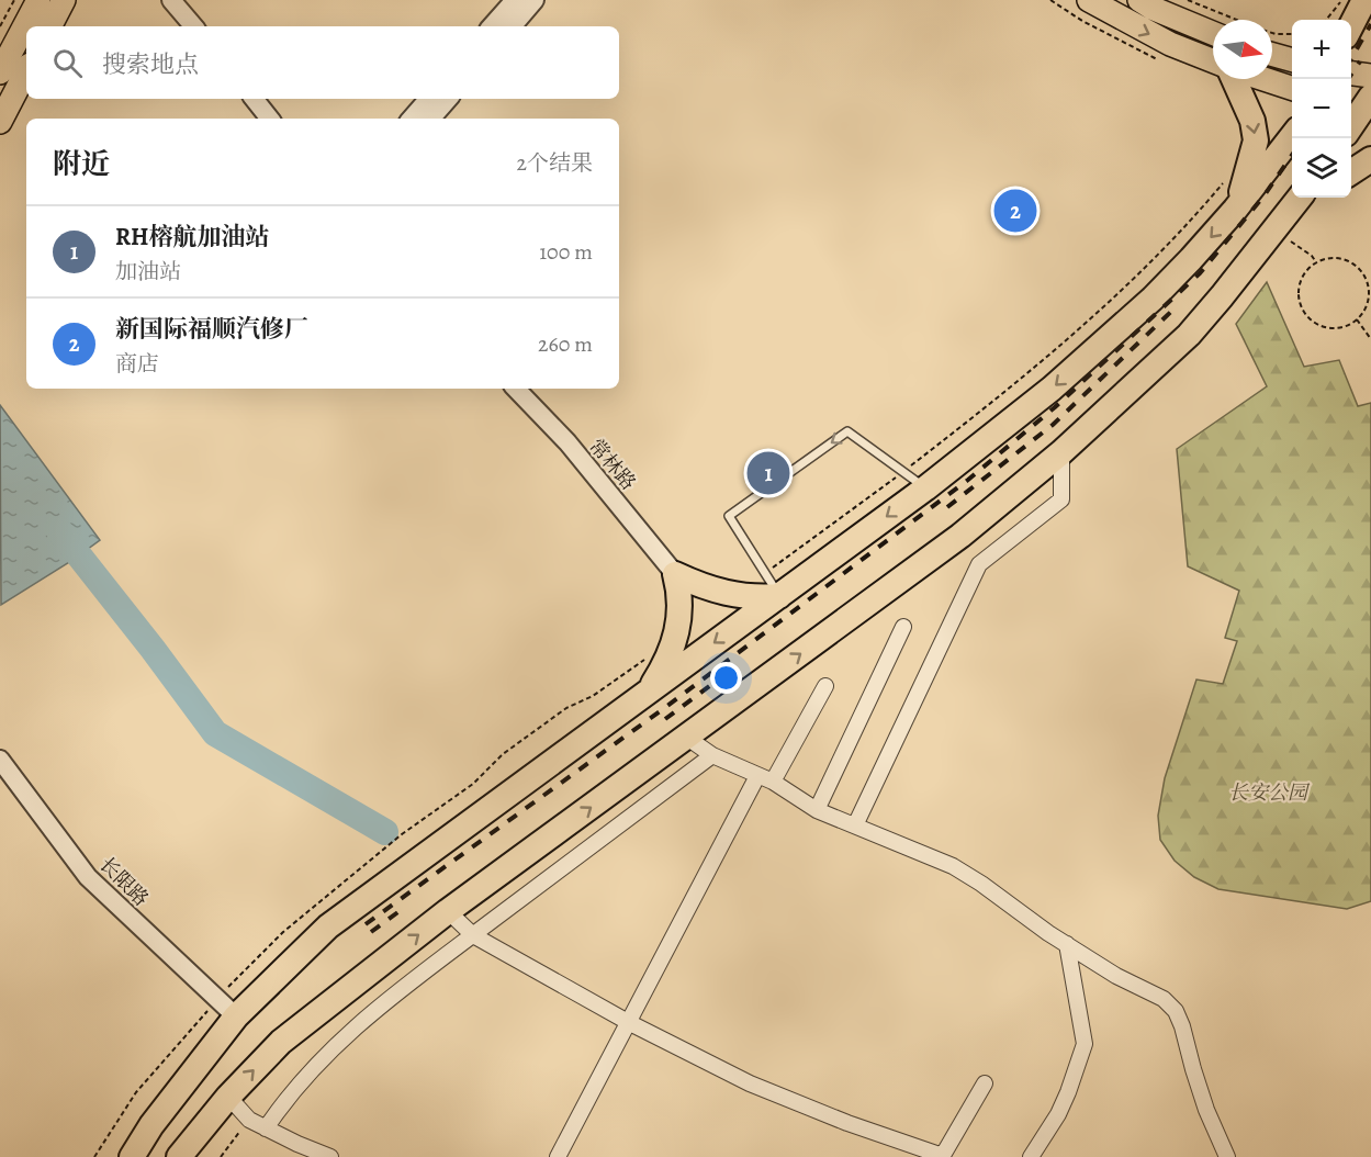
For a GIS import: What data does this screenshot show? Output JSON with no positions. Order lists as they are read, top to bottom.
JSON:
{
  "streets": {
    "street": ["常林路", "长限路"]
  },
  "parks": ["长安公园"],
  "north": "right",
  "page": {
    "map_buttons": ["+", "−"],
    "search": "搜索地点",
    "heading": ["附近", "2个结果"],
    "pins": ["2", "1"],
    "list": [
      {
        "mark": "1",
        "name": "RH榕航加油站",
        "note": "加油站",
        "value": "100 m"
      },
      {
        "mark": "2",
        "name": "新国际福顺汽修厂",
        "note": "商店",
        "value": "260 m"
      }
    ]
  }
}
